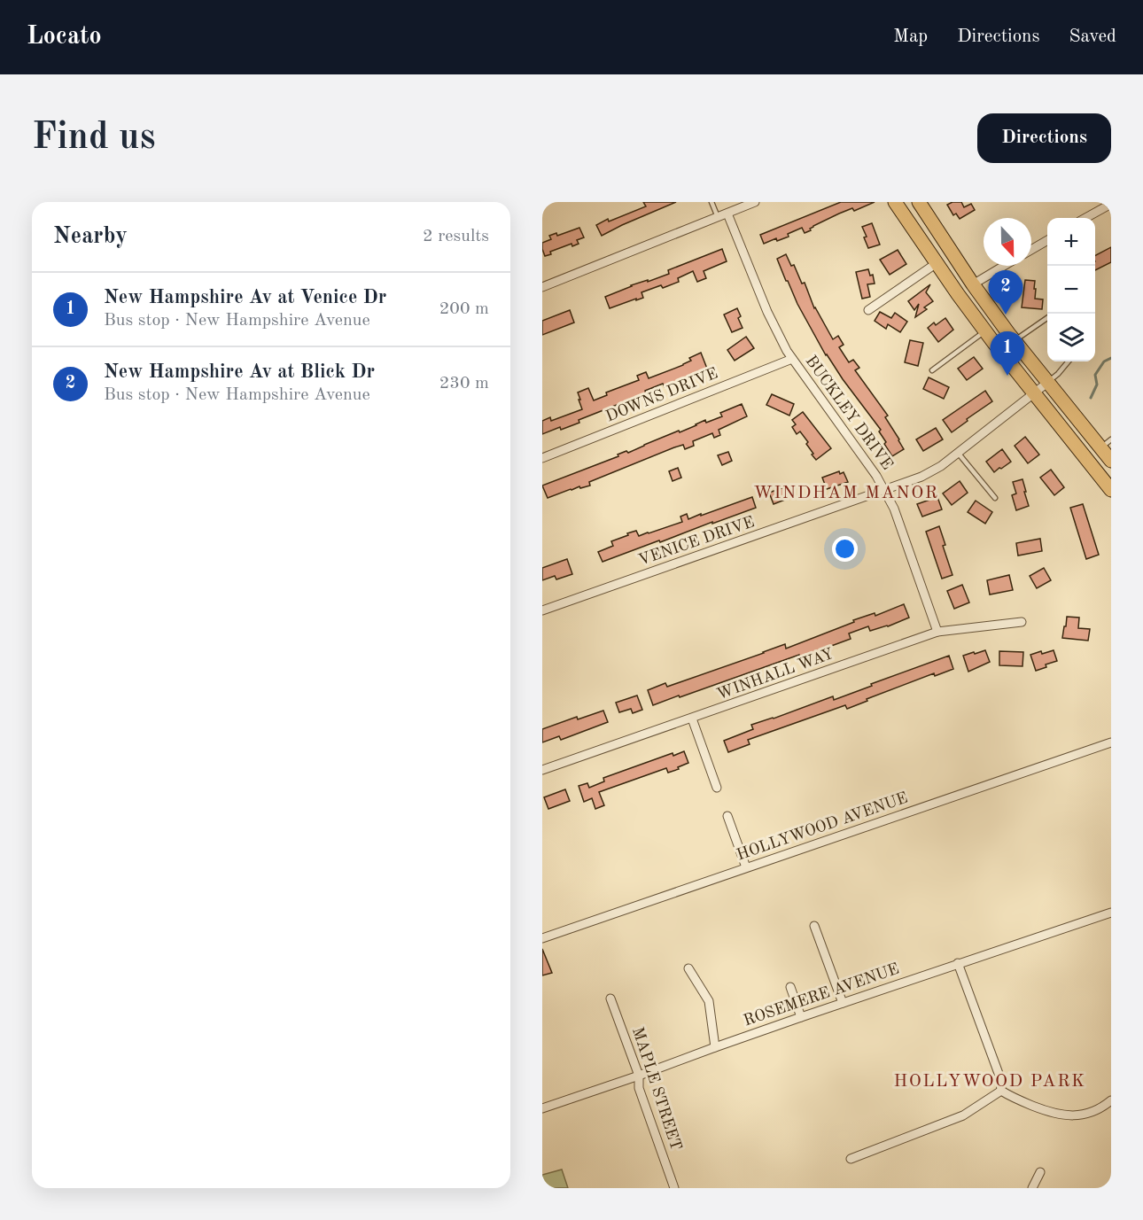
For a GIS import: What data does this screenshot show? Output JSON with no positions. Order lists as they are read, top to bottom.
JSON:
{
  "streets": {
    "street": [
      "DOWNS DRIVE",
      "BUCKLEY DRIVE",
      "VENICE DRIVE",
      "WINHALL WAY",
      "HOLLYWOOD AVENUE",
      "ROSEMERE AVENUE",
      "MAPLE STREET"
    ]
  },
  "crossings": [
    ["DOWNS DRIVE", "BUCKLEY DRIVE"],
    ["BUCKLEY DRIVE", "VENICE DRIVE"],
    ["BUCKLEY DRIVE", "WINHALL WAY"],
    ["ROSEMERE AVENUE", "MAPLE STREET"]
  ],
  "districts": ["WINDHAM MANOR", "HOLLYWOOD PARK"],
  "north": "bottom",
  "page": {
    "header": "Locato",
    "nav": ["Map", "Directions", "Saved"],
    "buttons": "Directions",
    "title": "Find us",
    "heading": ["Nearby", "2 results"],
    "map_buttons": ["+", "−"],
    "pins": ["2", "1"],
    "list": [
      {
        "mark": "1",
        "name": "New Hampshire Av at Venice Dr",
        "note": "Bus stop · New Hampshire Avenue",
        "value": "200 m"
      },
      {
        "mark": "2",
        "name": "New Hampshire Av at Blick Dr",
        "note": "Bus stop · New Hampshire Avenue",
        "value": "230 m"
      }
    ]
  }
}
